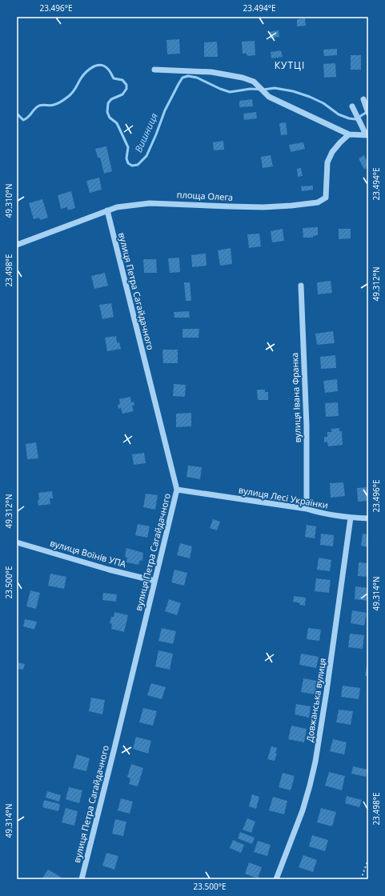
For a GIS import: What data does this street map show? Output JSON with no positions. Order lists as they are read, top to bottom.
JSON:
{
  "streets": {
    "street": [
      "площа Олега",
      "вулиця Петра Сагайдачного",
      "вулиця Івана Франка",
      "вулиця Лесі Українки",
      "вулиця Воїнів УПА",
      "Довжанська вулиця"
    ]
  },
  "crossings": [
    ["площа Олега", "вулиця Петра Сагайдачного"],
    ["вулиця Петра Сагайдачного", "вулиця Лесі Українки"],
    ["вулиця Петра Сагайдачного", "вулиця Воїнів УПА"],
    ["вулиця Івана Франка", "вулиця Лесі Українки"],
    ["вулиця Лесі Українки", "Довжанська вулиця"]
  ],
  "districts": ["КУТЦІ"],
  "water": ["Вишниця"],
  "coordinates": [
    "23.496°E",
    "23.494°E",
    "49.310°N",
    "23.498°E",
    "49.312°N",
    "23.500°E",
    "49.314°N"
  ]
}
